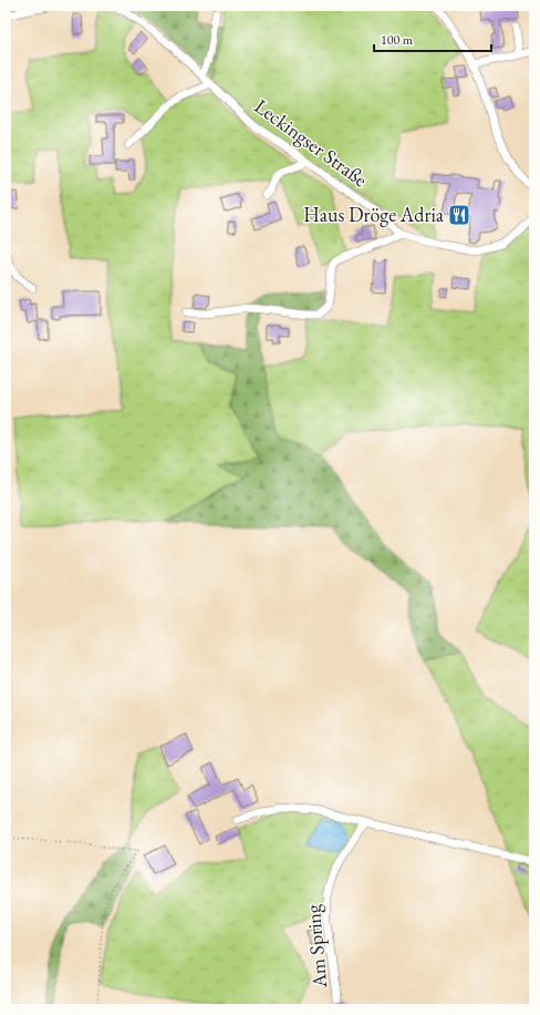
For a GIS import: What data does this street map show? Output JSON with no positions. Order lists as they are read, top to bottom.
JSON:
{
  "streets": {
    "street": ["Leckingser Straße", "Am Spring"]
  },
  "places": {
    "restaurant": ["Haus Dröge Adria"]
  },
  "scale_bar": "100 m"
}
